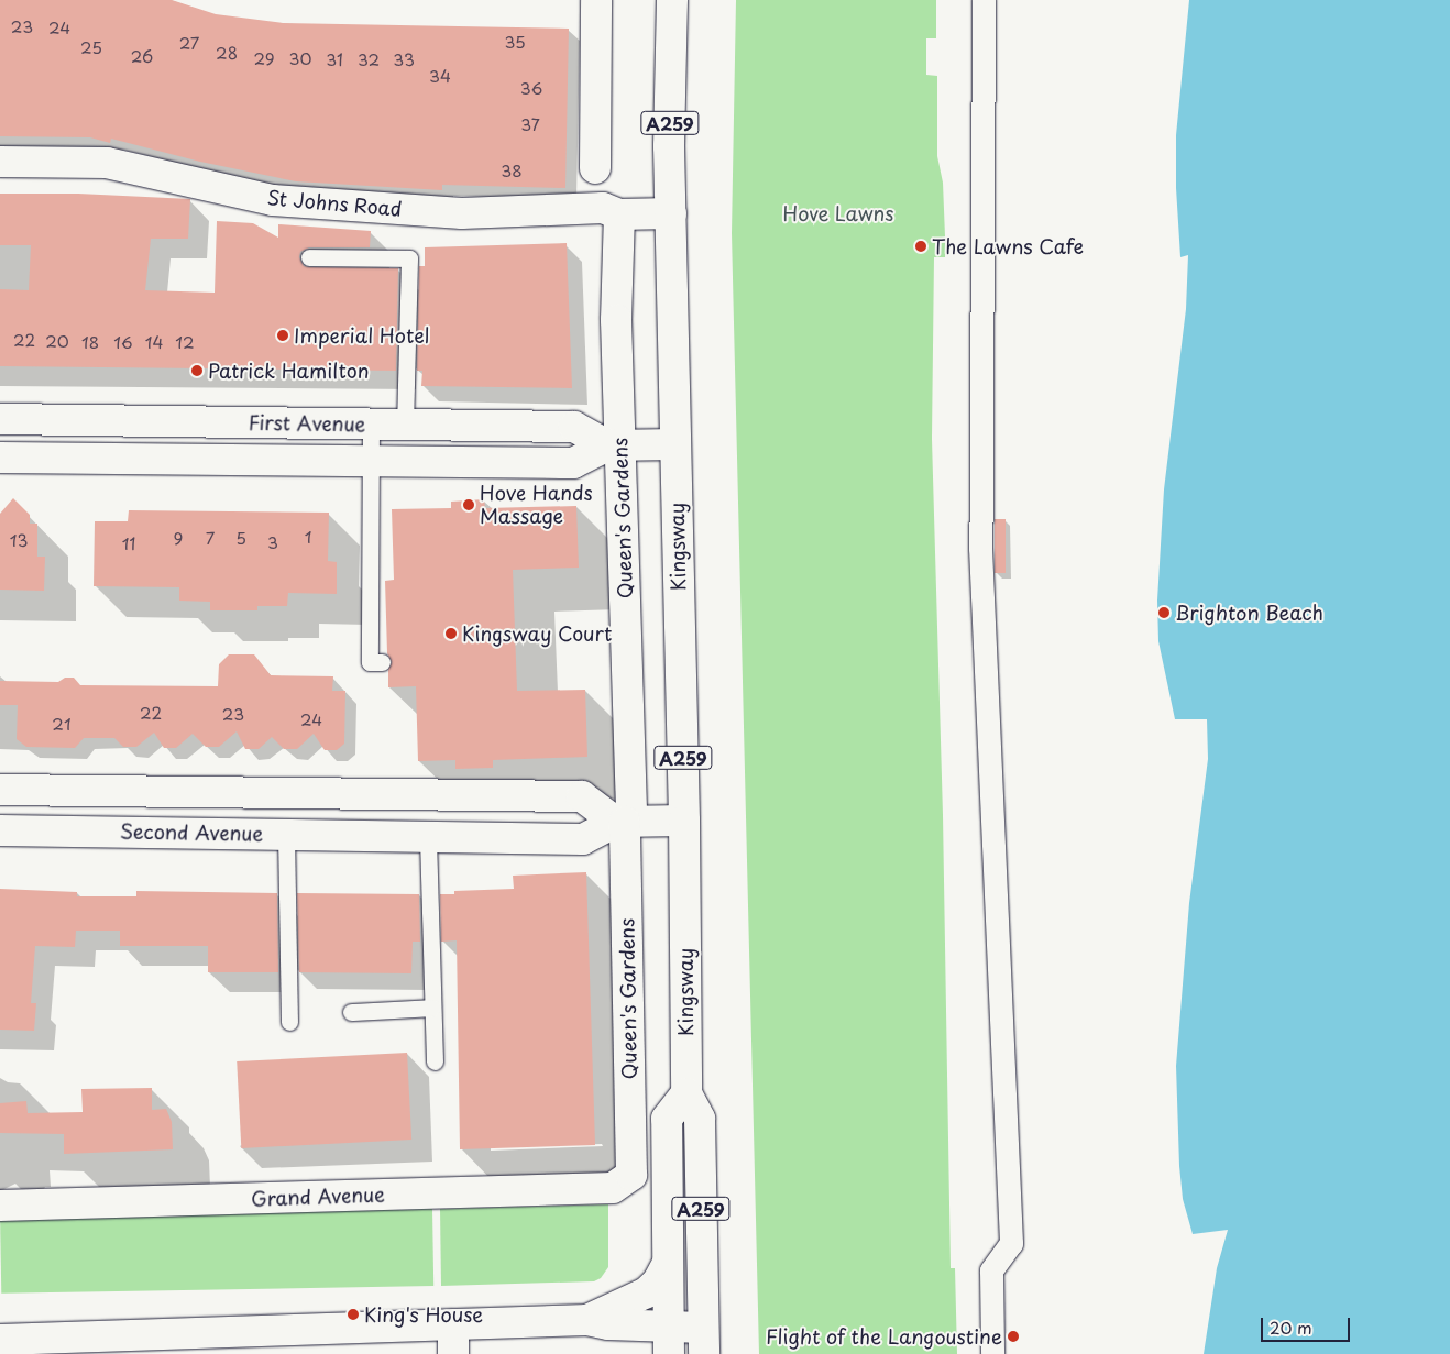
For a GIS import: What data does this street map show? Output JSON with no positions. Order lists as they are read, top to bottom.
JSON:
{
  "streets": {
    "street": [
      "A259",
      "St Johns Road",
      "First Avenue",
      "Queen's Gardens",
      "Kingsway",
      "Second Avenue",
      "Grand Avenue"
    ]
  },
  "crossings": [
    ["A259", "Kingsway"],
    ["St Johns Road", "Queen's Gardens"],
    ["St Johns Road", "Kingsway"],
    ["First Avenue", "Queen's Gardens"],
    ["First Avenue", "Kingsway"],
    ["Queen's Gardens", "Second Avenue"],
    ["Queen's Gardens", "Grand Avenue"],
    ["Kingsway", "Second Avenue"]
  ],
  "parks": ["Hove Lawns"],
  "places": [
    "The Lawns Cafe",
    "Imperial Hotel",
    "Patrick Hamilton",
    "Hove Hands Massage",
    "Brighton Beach",
    "Kingsway Court",
    "King's House",
    "Flight of the Langoustine"
  ],
  "house_numbers": [
    "23",
    "24",
    "35",
    "27",
    "25",
    "28",
    "26",
    "29",
    "30",
    "31",
    "32",
    "33",
    "34",
    "36",
    "37",
    "38",
    "22",
    "20",
    "18",
    "16",
    "14",
    "12",
    "1",
    "9",
    "7",
    "5",
    "13",
    "3",
    "11",
    "22",
    "23",
    "24",
    "21"
  ],
  "scale_bar": "20 m"
}
